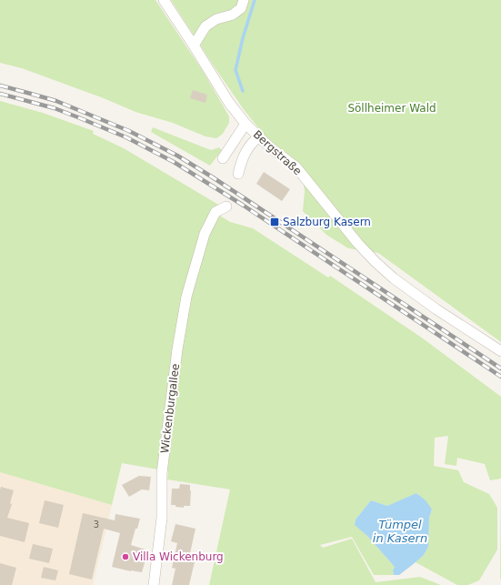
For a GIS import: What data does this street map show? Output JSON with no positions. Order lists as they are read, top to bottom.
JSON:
{
  "streets": {
    "street": ["Bergstraße", "Wickenburgallee"]
  },
  "water": ["Tümpel in Kasern"],
  "parks": ["Söllheimer Wald"],
  "places": {
    "transit": ["Salzburg Kasern"],
    "other": ["Villa Wickenburg"]
  },
  "house_numbers": ["3"]
}
